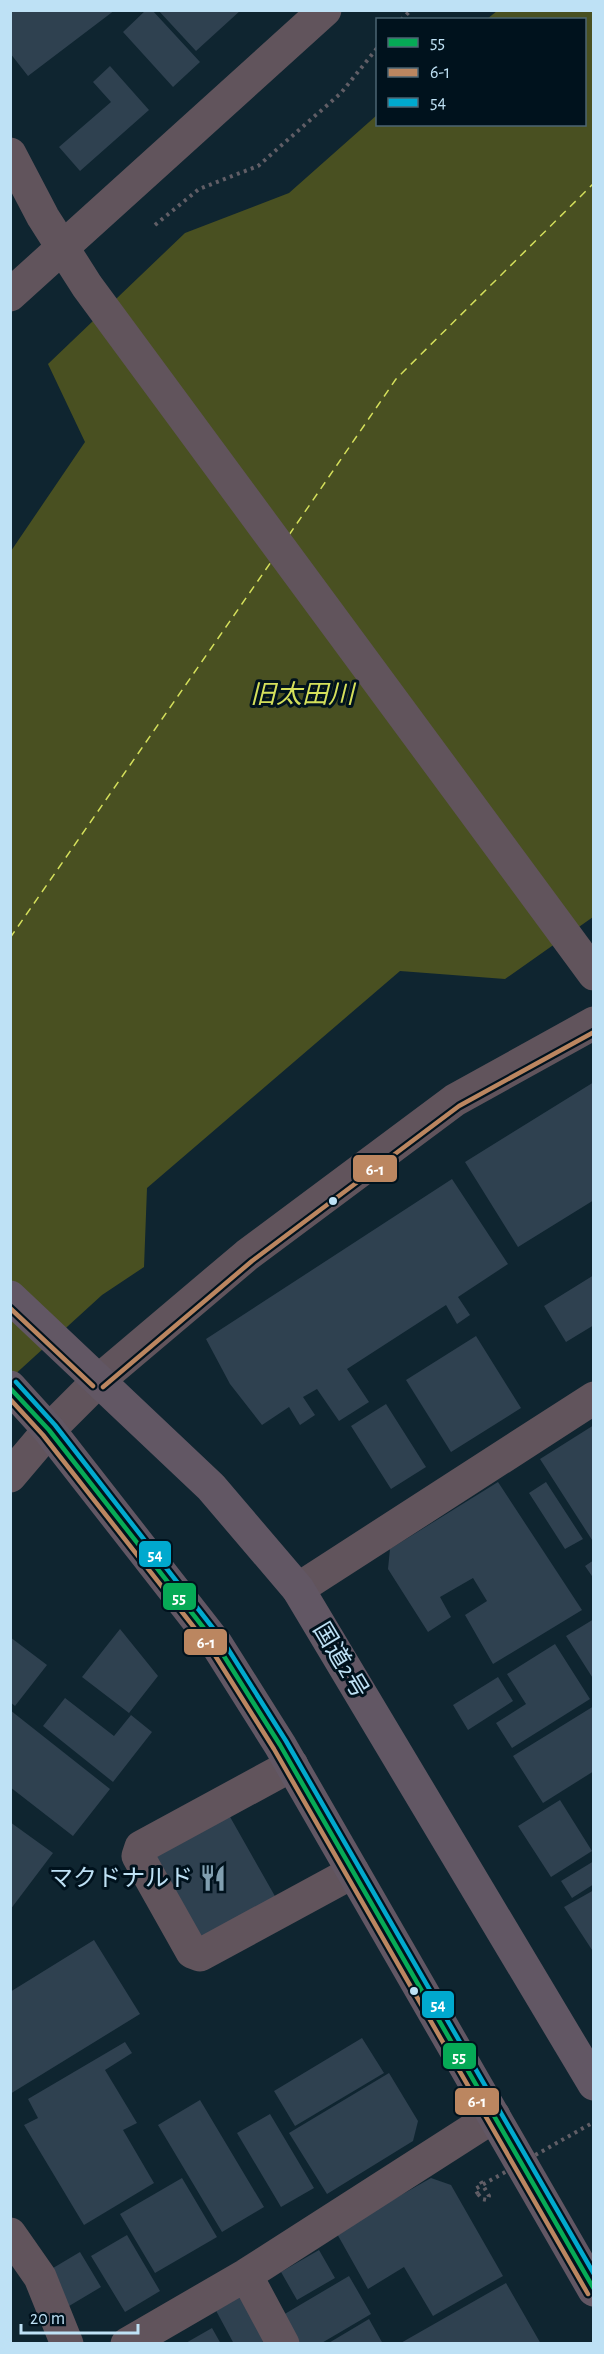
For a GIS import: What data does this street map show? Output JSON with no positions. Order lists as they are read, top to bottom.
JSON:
{
  "streets": {
    "highway": ["国道2号"]
  },
  "water": ["旧太田川"],
  "places": {
    "restaurant": ["マクドナルド"]
  },
  "lines": ["transit line 6-1", "transit line 54", "transit line 55"],
  "legend": ["55", "6-1", "54"],
  "scale_bar": "20 m"
}
